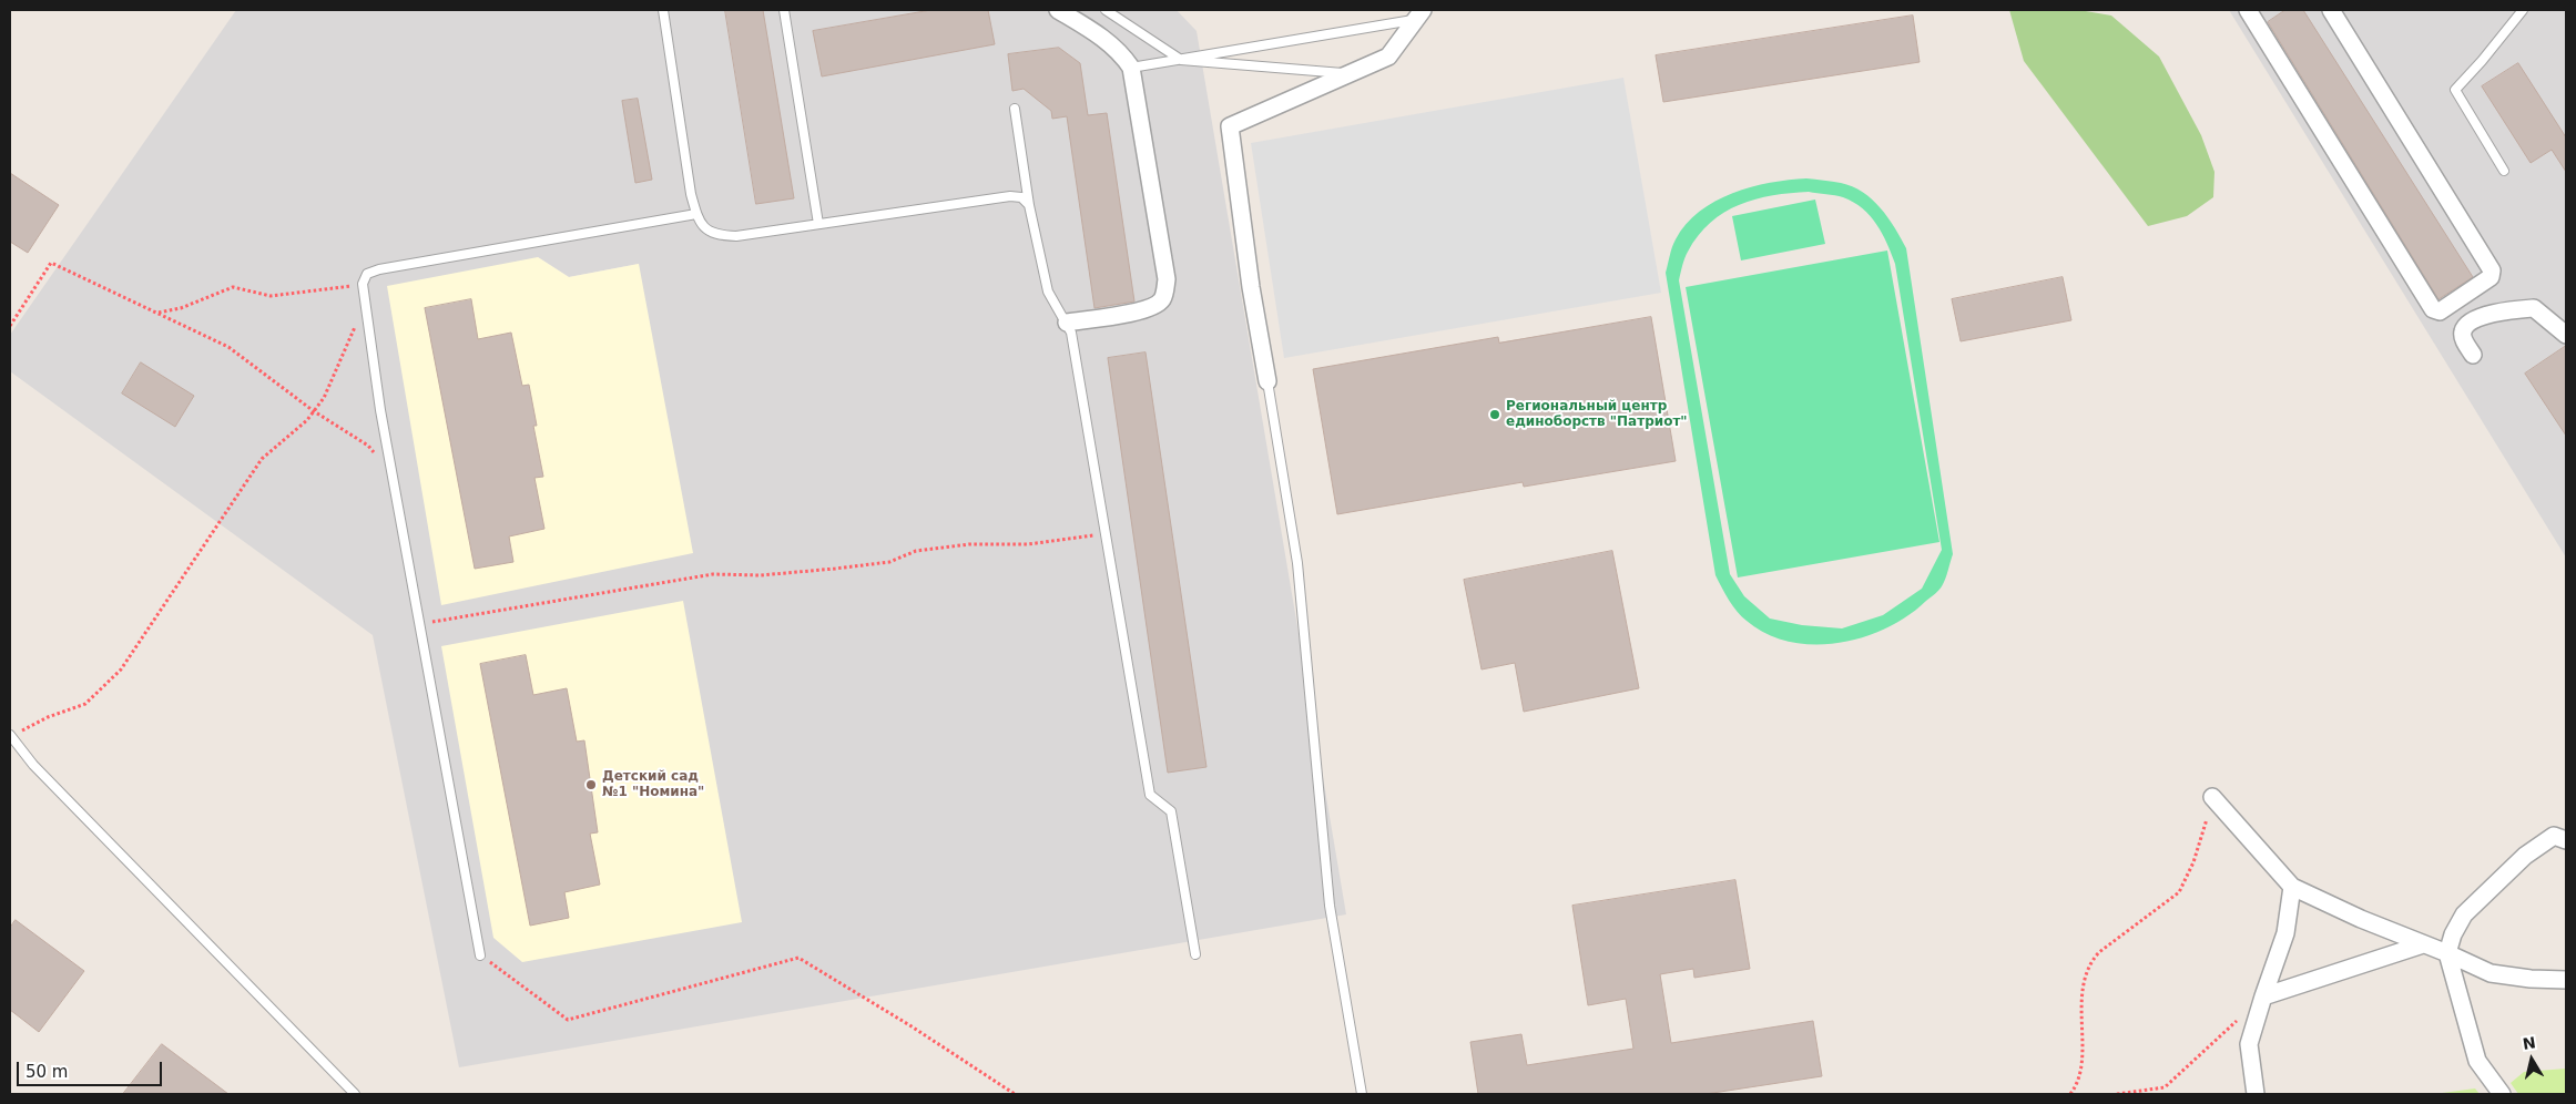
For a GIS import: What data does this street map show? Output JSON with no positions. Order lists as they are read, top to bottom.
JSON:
{
  "places": ["Региональный центр единоборств \"Патриот\"", "Детский сад №1 \"Номина\""],
  "scale_bar": "50 m",
  "north": "top"
}
